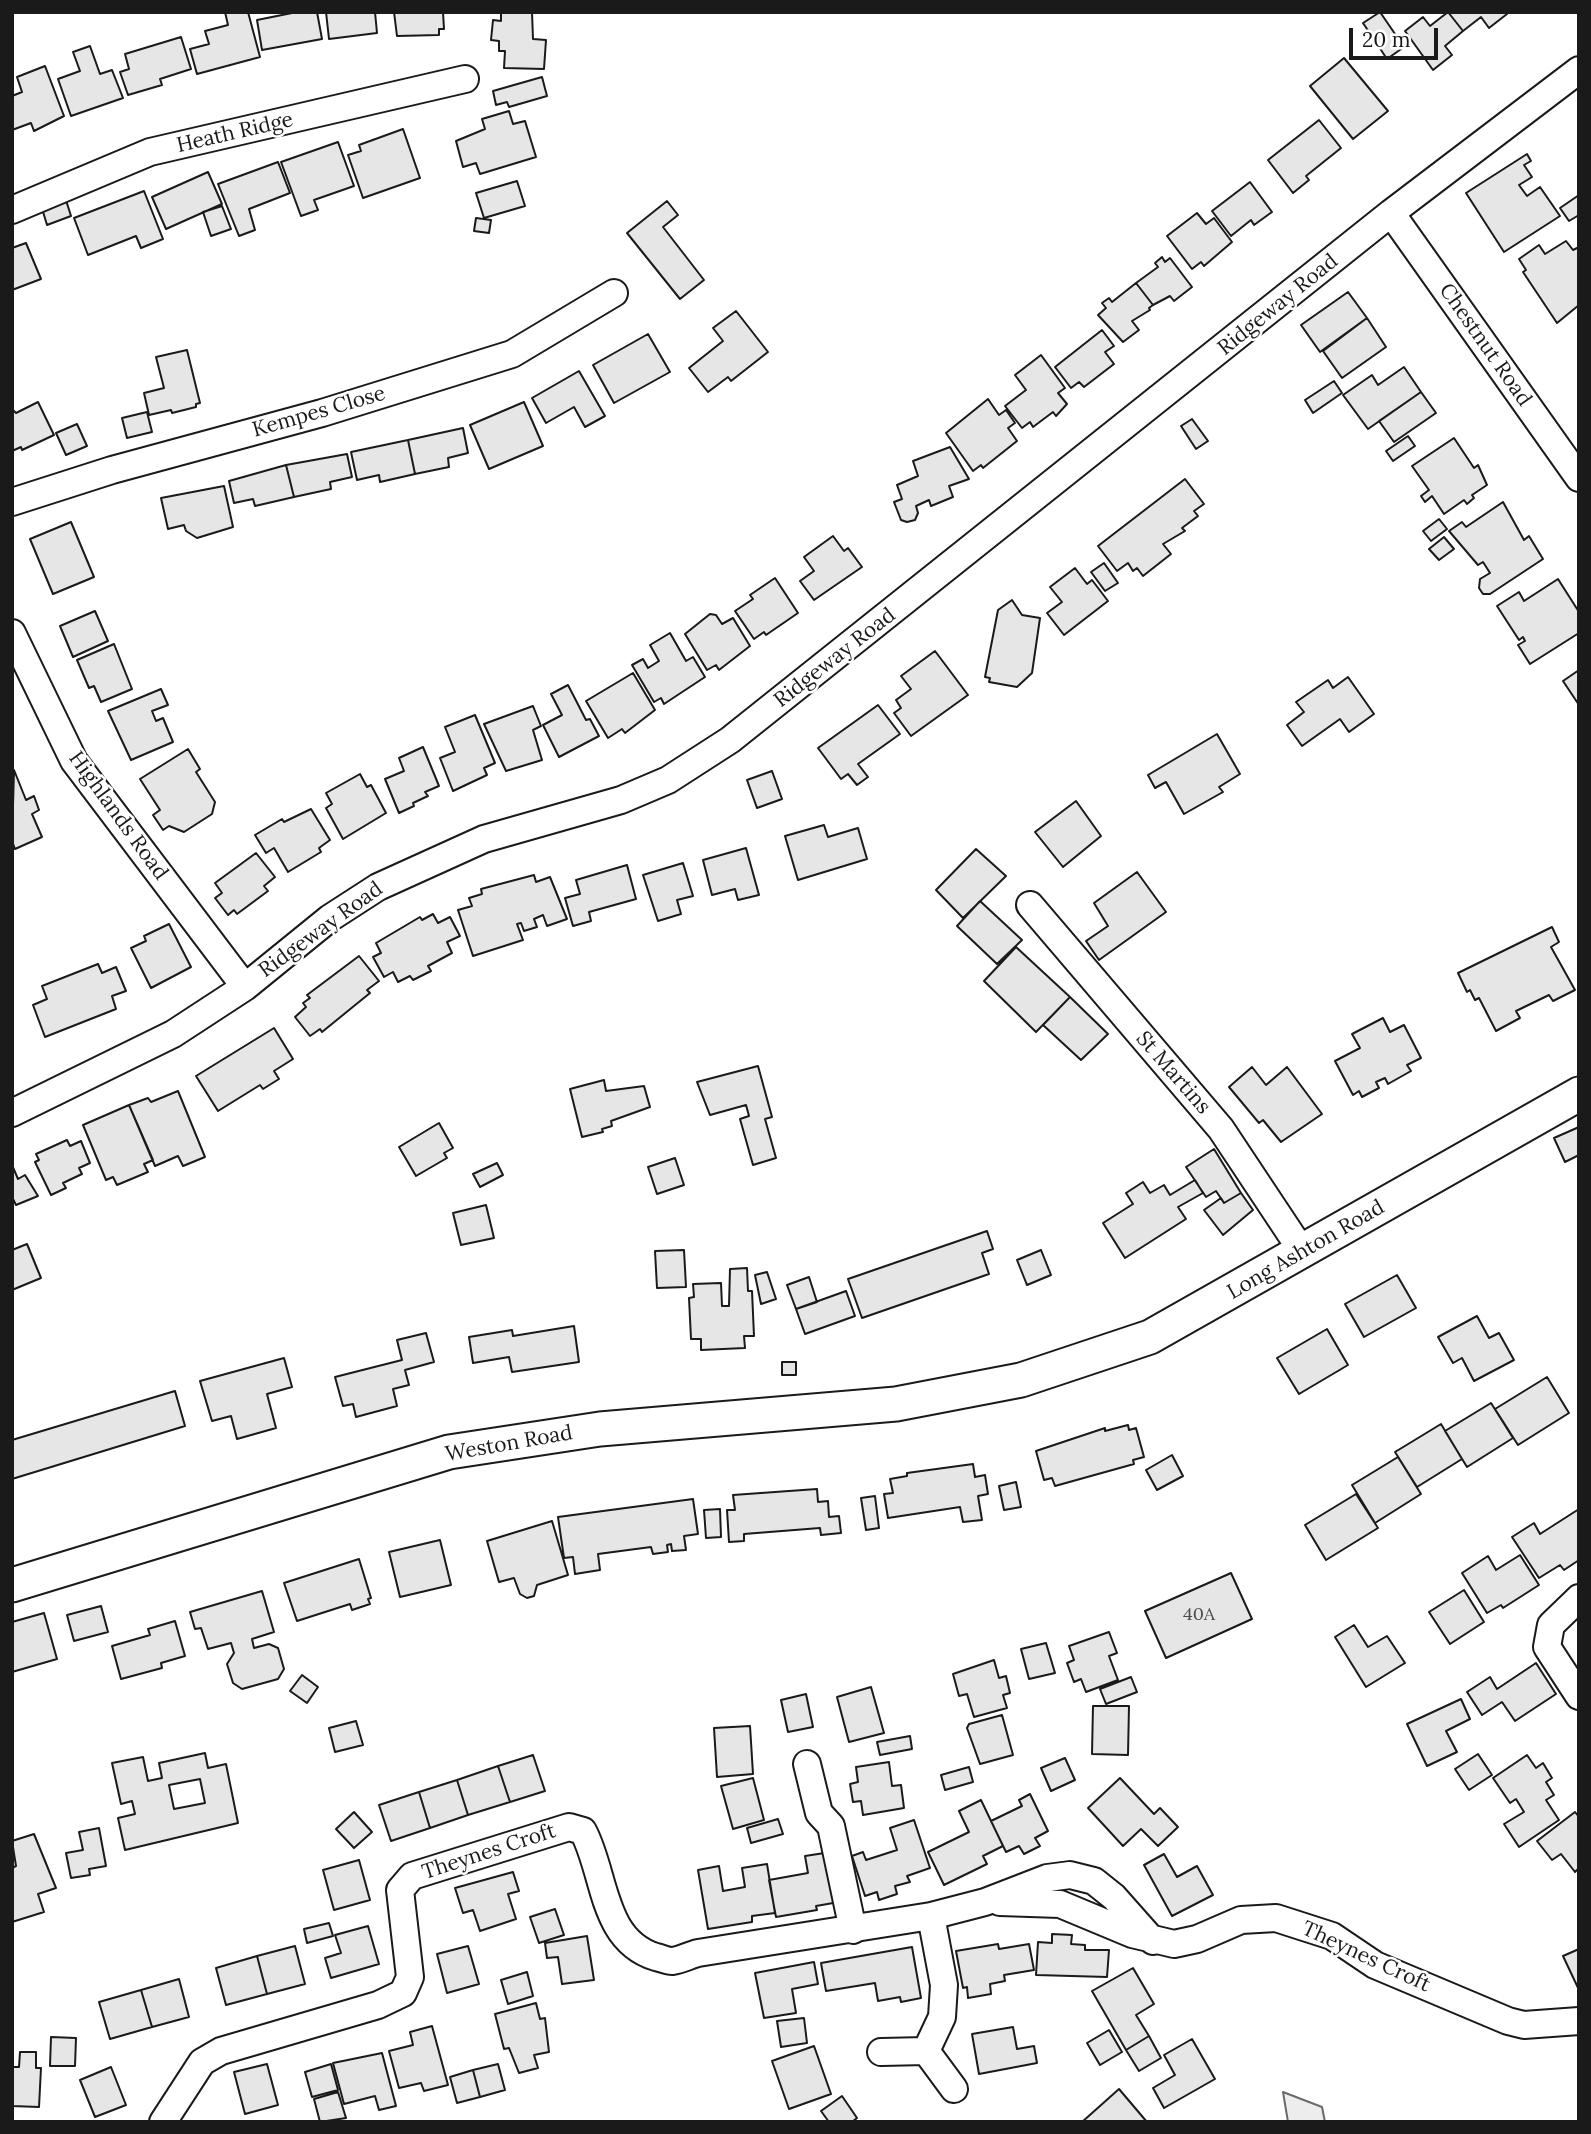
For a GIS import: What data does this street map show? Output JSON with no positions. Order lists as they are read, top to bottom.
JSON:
{
  "streets": {
    "street": [
      "Heath Ridge",
      "Ridgeway Road",
      "Chestnut Road",
      "Kempes Close",
      "Highlands Road",
      "St Martins",
      "Long Ashton Road",
      "Weston Road",
      "Theynes Croft"
    ]
  },
  "crossings": [
    ["Ridgeway Road", "Chestnut Road"],
    ["Ridgeway Road", "Highlands Road"],
    ["St Martins", "Long Ashton Road"],
    ["Long Ashton Road", "Weston Road"]
  ],
  "house_numbers": ["40A"],
  "scale_bar": "20 m"
}
